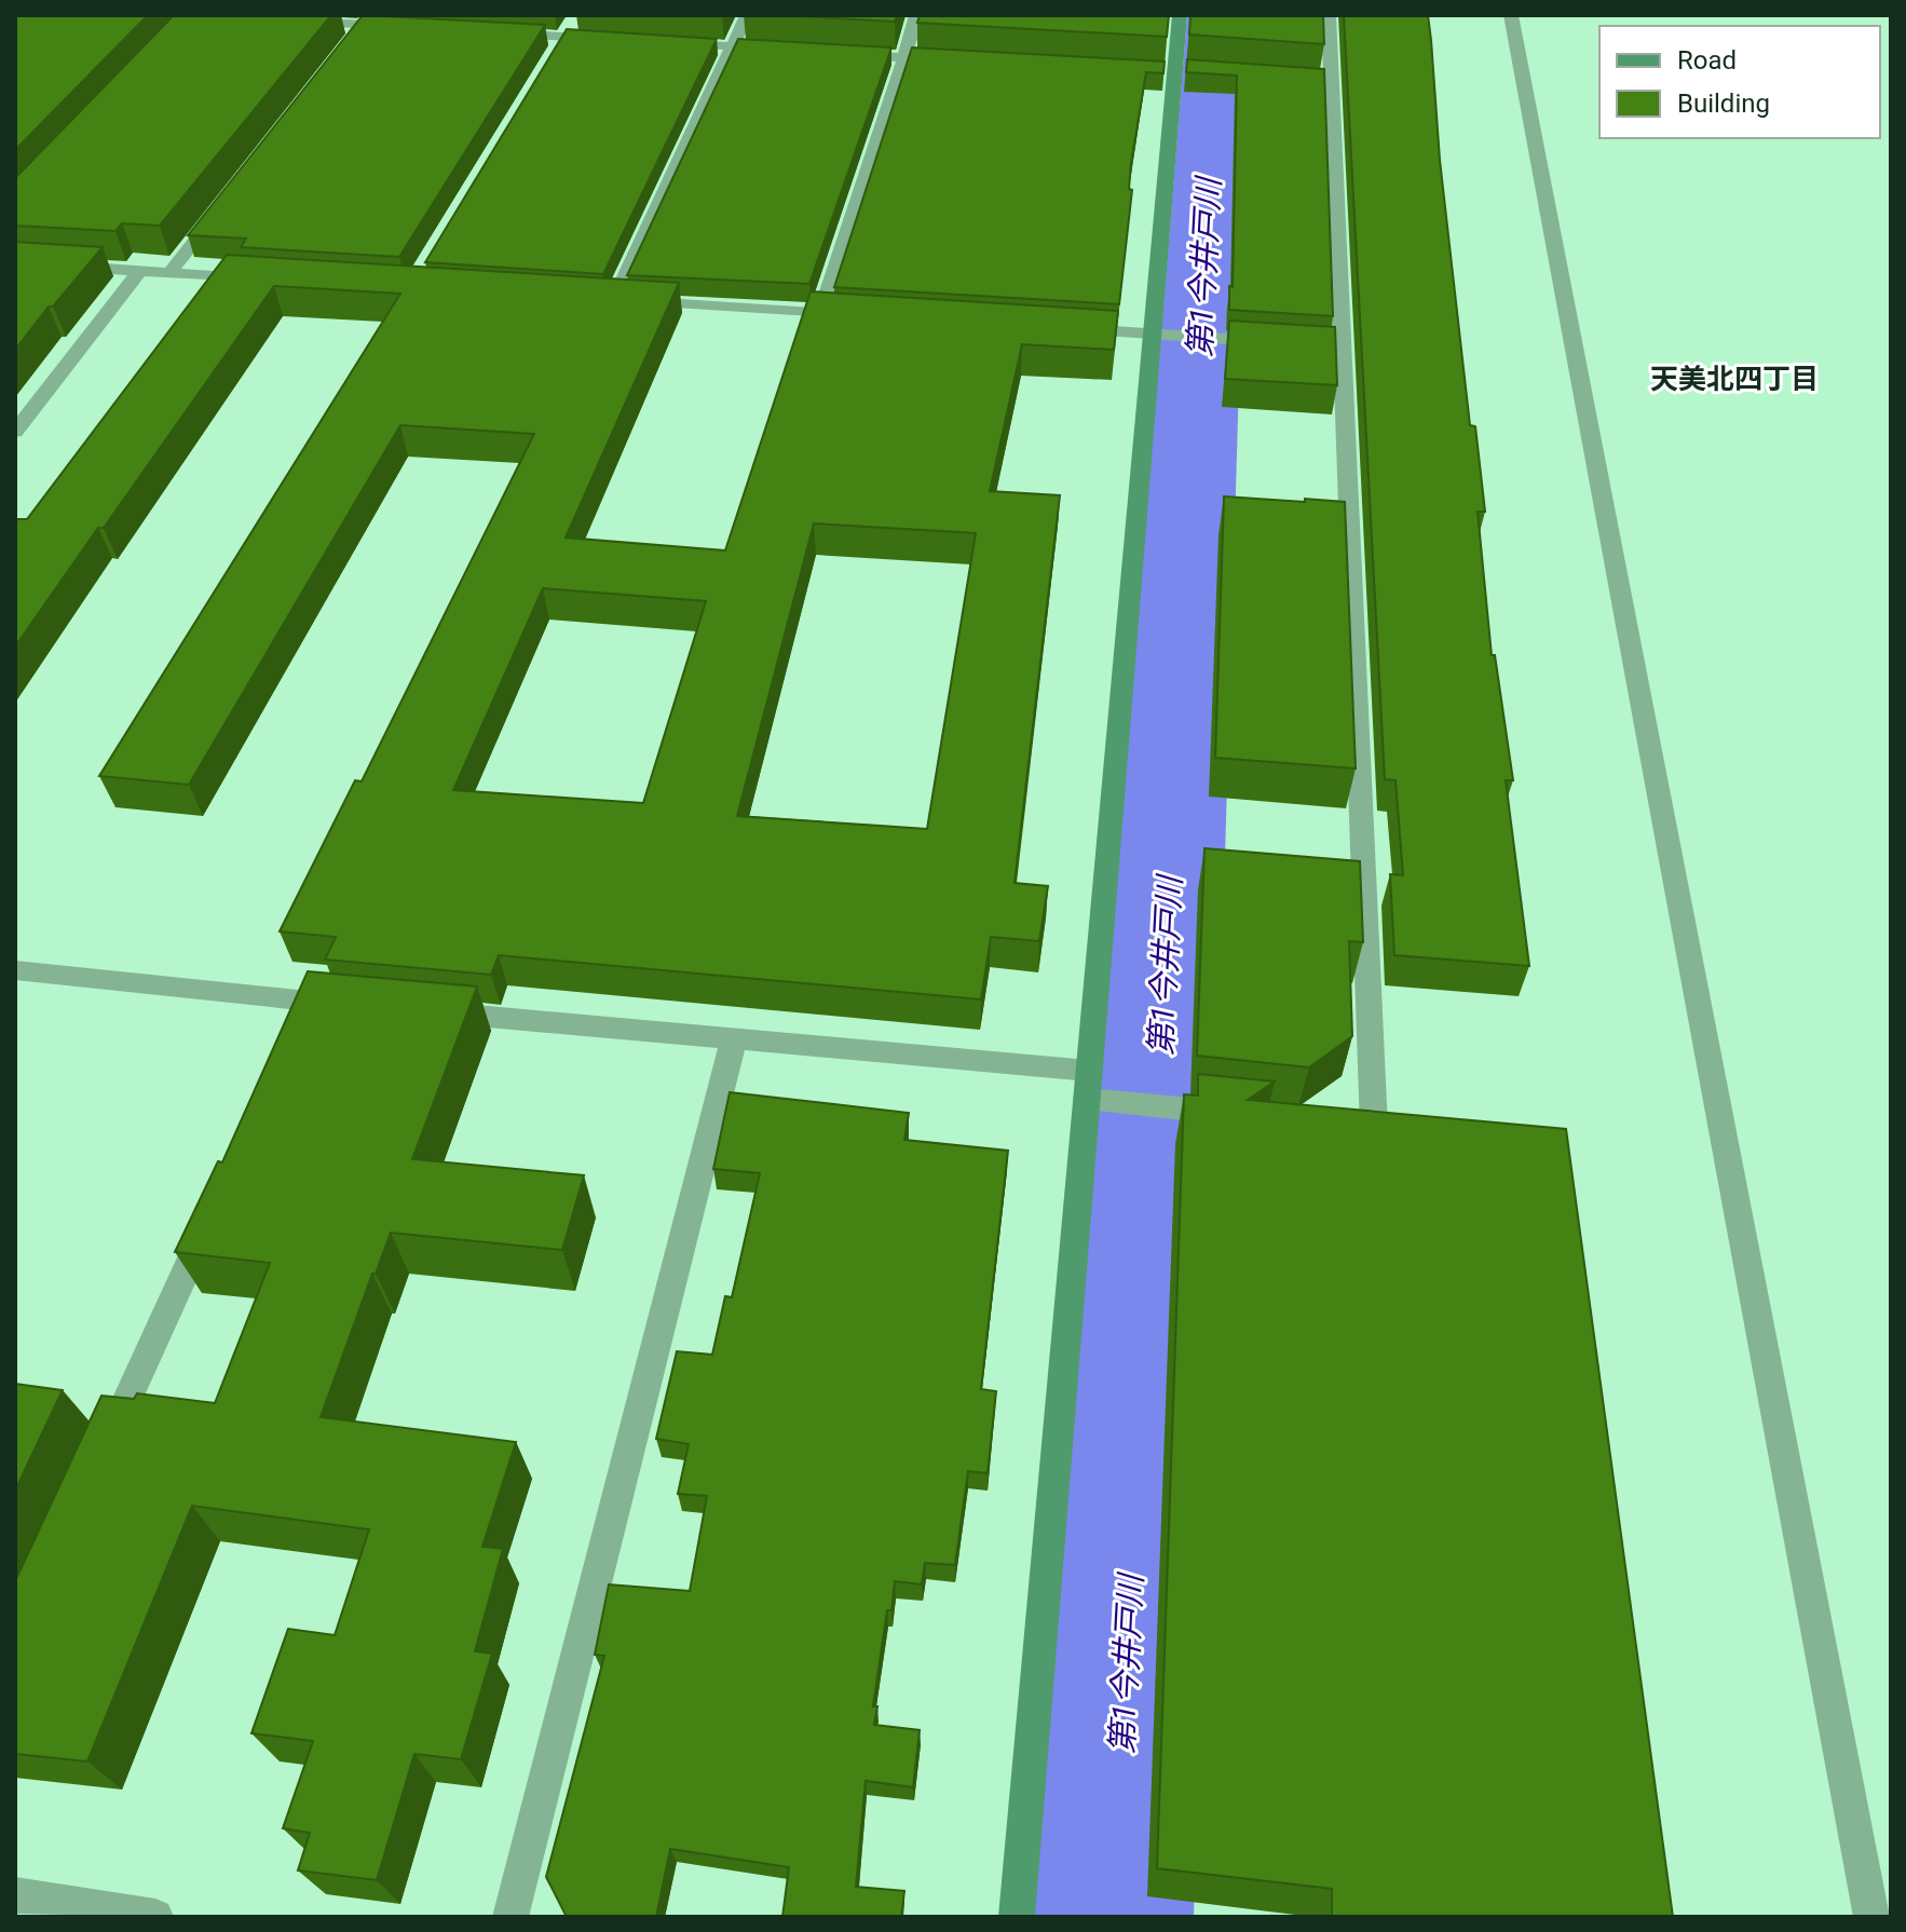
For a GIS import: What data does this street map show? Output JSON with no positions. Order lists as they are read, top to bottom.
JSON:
{
  "districts": ["天美北四丁目"],
  "water": ["第1今井戸川"],
  "legend": ["Road", "Building"]
}
